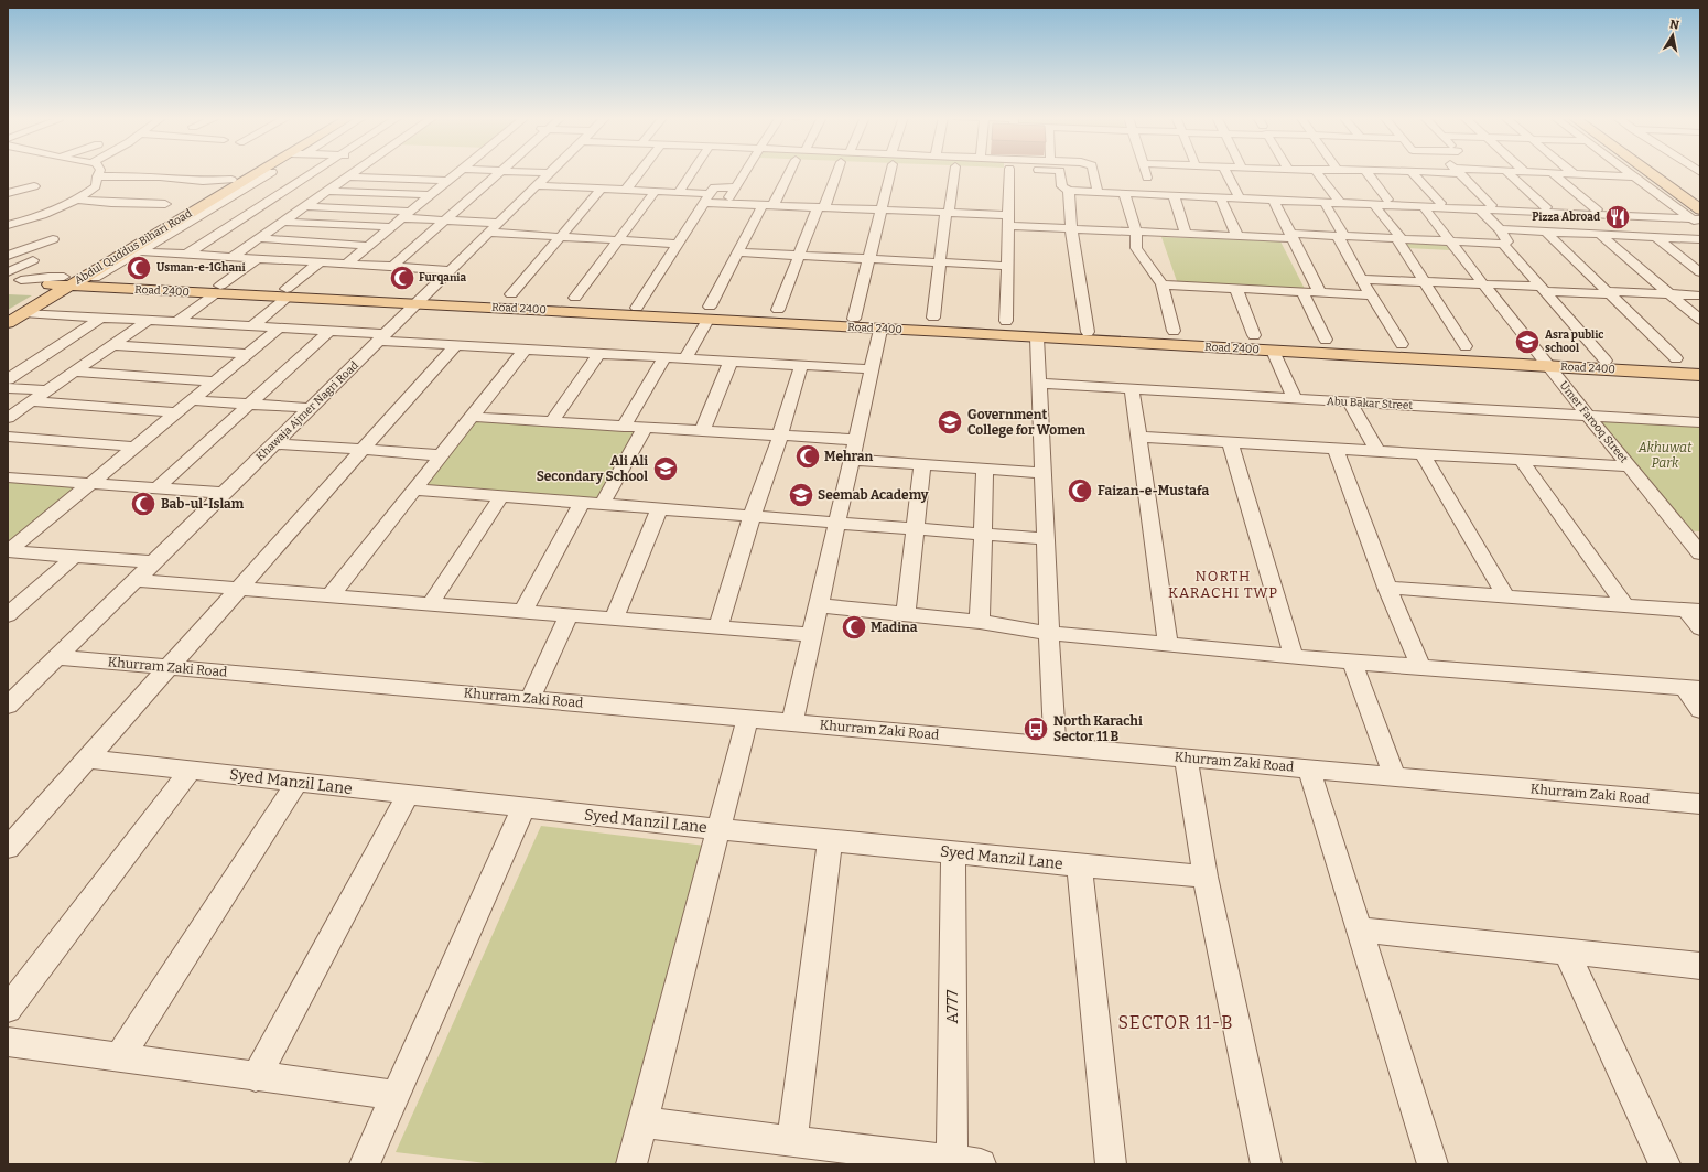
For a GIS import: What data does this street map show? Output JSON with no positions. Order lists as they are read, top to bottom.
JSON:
{
  "streets": {
    "main road": ["Abdul Quddus Bihari Road", "Road 2400"],
    "street": [
      "Abu Bakar Street",
      "Khawaja Ajmer Nagri Road",
      "Umer Farooq Street",
      "Khurram Zaki Road",
      "Syed Manzil Lane",
      "A777"
    ]
  },
  "crossings": [
    ["Abdul Quddus Bihari Road", "Road 2400"],
    ["Road 2400", "Khawaja Ajmer Nagri Road"],
    ["Road 2400", "Umer Farooq Street"],
    ["Abu Bakar Street", "Umer Farooq Street"],
    ["Khawaja Ajmer Nagri Road", "Khurram Zaki Road"],
    ["Syed Manzil Lane", "A777"]
  ],
  "districts": ["NORTH KARACHI TWP", "SECTOR 11-B"],
  "parks": ["Akhuwat Park"],
  "places": {
    "restaurant": ["Pizza Abroad"],
    "mosque": [
      "Usman-e-1Ghani",
      "Furqania",
      "Mehran",
      "Faizan-e-Mustafa",
      "Bab-ul-Islam",
      "Madina"
    ],
    "school or university": [
      "Asra public school",
      "Government College for Women",
      "Ali Ali Secondary School",
      "Seemab Academy"
    ],
    "bus stop": ["North Karachi Sector 11 B"]
  },
  "north": "top"
}
